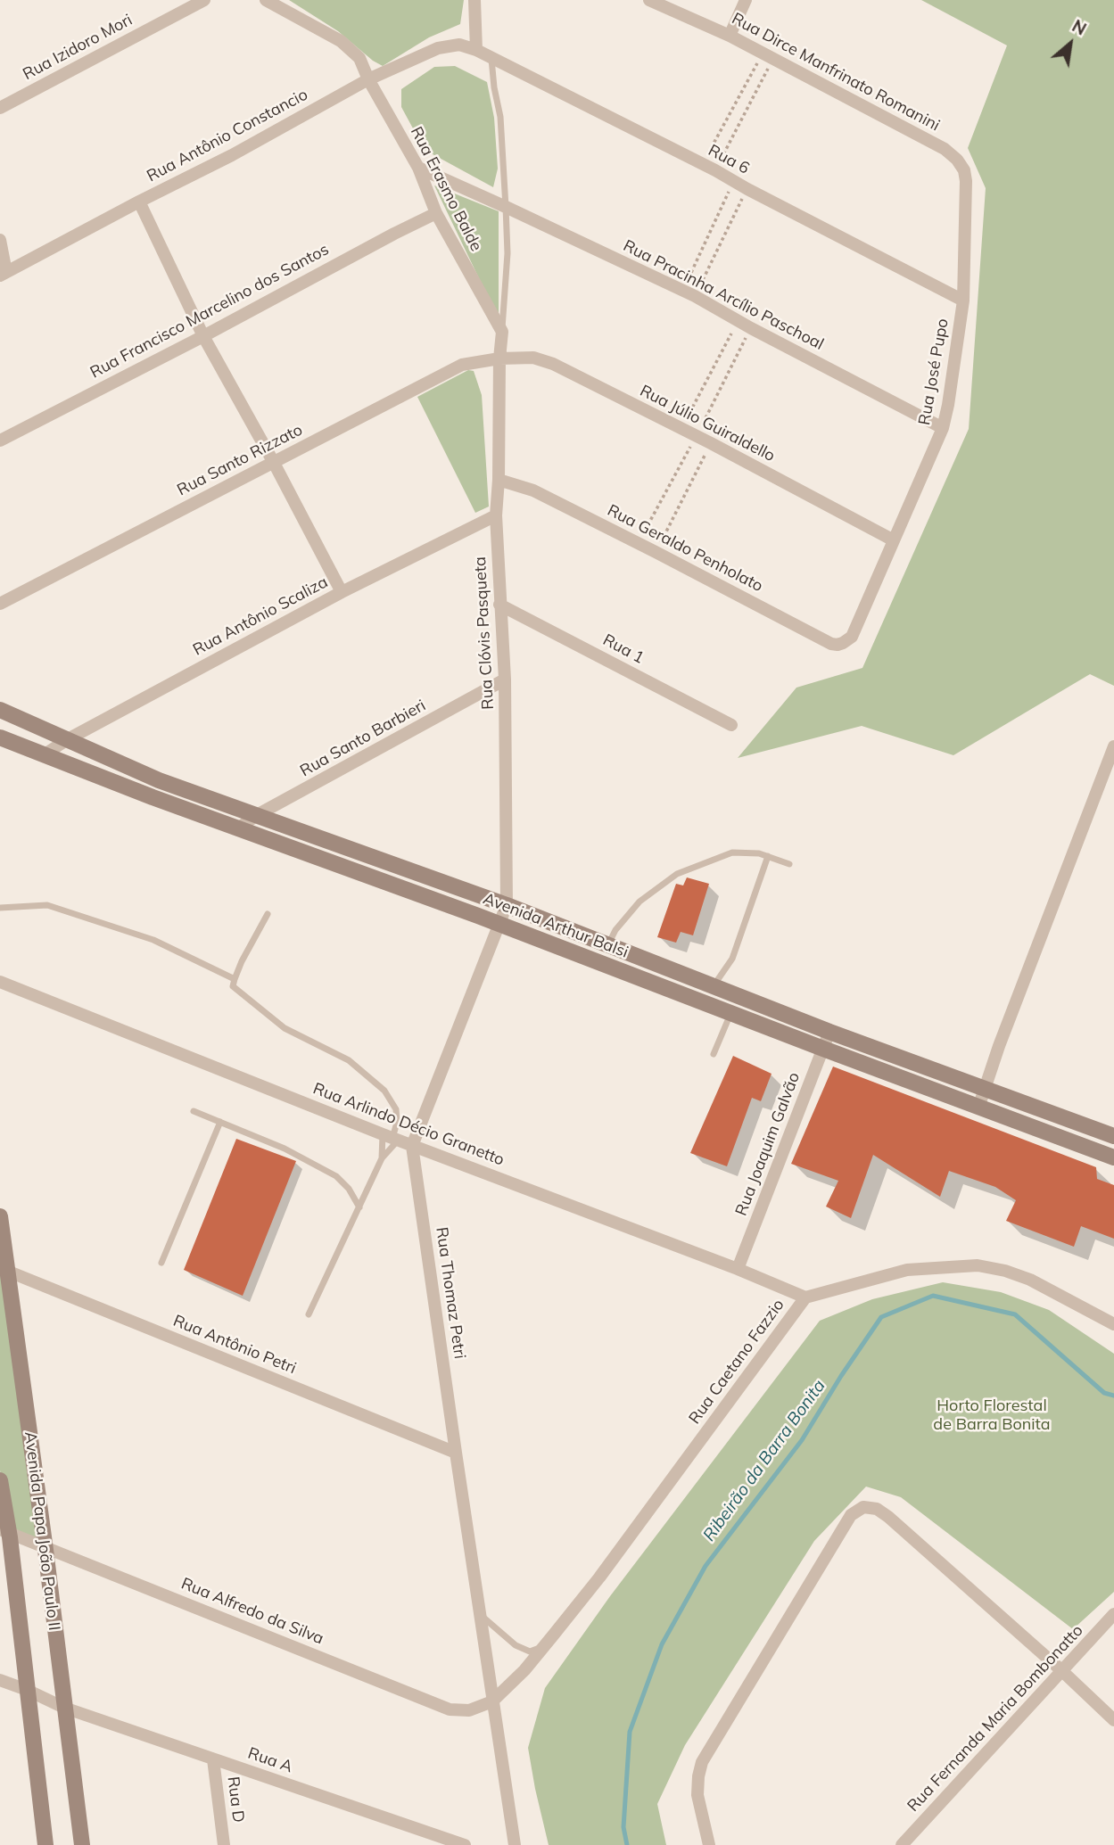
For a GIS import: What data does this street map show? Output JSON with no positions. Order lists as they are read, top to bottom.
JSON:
{
  "streets": {
    "main road": ["Avenida Arthur Balsi", "Avenida Papa João Paulo II"],
    "street": [
      "Rua Izidoro Mori",
      "Rua Dirce Manfrinato Romanini",
      "Rua Antônio Constancio",
      "Rua 6",
      "Rua Erasmo Balde",
      "Rua Pracinha Arcílio Paschoal",
      "Rua Francisco Marcelino dos Santos",
      "Rua José Pupo",
      "Rua Júlio Guiraldello",
      "Rua Santo Rizzato",
      "Rua Geraldo Penholato",
      "Rua Antônio Scaliza",
      "Rua Clóvis Pasqueta",
      "Rua 1",
      "Rua Santo Barbieri",
      "Rua Arlindo Décio Granetto",
      "Rua Joaquim Galvão",
      "Rua Thomaz Petri",
      "Rua Antônio Petri",
      "Rua Caetano Fazzio",
      "Rua Alfredo da Silva",
      "Rua Fernanda Maria Bombonatto",
      "Rua A",
      "Rua D"
    ]
  },
  "crossings": [
    ["Rua Dirce Manfrinato Romanini", "Rua José Pupo"],
    ["Rua Antônio Constancio", "Rua 6"],
    ["Rua Antônio Constancio", "Rua Erasmo Balde"],
    ["Rua 6", "Rua José Pupo"],
    ["Rua Erasmo Balde", "Rua Pracinha Arcílio Paschoal"],
    ["Rua Erasmo Balde", "Rua Francisco Marcelino dos Santos"],
    ["Rua Pracinha Arcílio Paschoal", "Rua José Pupo"],
    ["Rua José Pupo", "Rua Júlio Guiraldello"],
    ["Rua José Pupo", "Rua Geraldo Penholato"],
    ["Rua Júlio Guiraldello", "Rua Santo Rizzato"],
    ["Rua Júlio Guiraldello", "Rua Clóvis Pasqueta"],
    ["Rua Santo Rizzato", "Rua Clóvis Pasqueta"],
    ["Rua Geraldo Penholato", "Rua Clóvis Pasqueta"],
    ["Rua Antônio Scaliza", "Rua Clóvis Pasqueta"],
    ["Rua Antônio Scaliza", "Avenida Arthur Balsi"],
    ["Rua Clóvis Pasqueta", "Rua 1"],
    ["Rua Clóvis Pasqueta", "Rua Santo Barbieri"],
    ["Rua Clóvis Pasqueta", "Avenida Arthur Balsi"],
    ["Rua Clóvis Pasqueta", "Rua Thomaz Petri"],
    ["Rua Santo Barbieri", "Avenida Arthur Balsi"],
    ["Avenida Arthur Balsi", "Rua Joaquim Galvão"],
    ["Avenida Arthur Balsi", "Rua Thomaz Petri"],
    ["Rua Arlindo Décio Granetto", "Rua Joaquim Galvão"],
    ["Rua Arlindo Décio Granetto", "Rua Thomaz Petri"],
    ["Rua Arlindo Décio Granetto", "Rua Caetano Fazzio"],
    ["Rua Thomaz Petri", "Rua Antônio Petri"],
    ["Rua Thomaz Petri", "Rua Caetano Fazzio"],
    ["Rua Thomaz Petri", "Rua Alfredo da Silva"],
    ["Rua Antônio Petri", "Avenida Papa João Paulo II"],
    ["Rua Caetano Fazzio", "Rua Alfredo da Silva"],
    ["Avenida Papa João Paulo II", "Rua Alfredo da Silva"],
    ["Avenida Papa João Paulo II", "Rua A"],
    ["Rua A", "Rua D"]
  ],
  "water": ["Ribeirão da Barra Bonita"],
  "parks": ["Horto Florestal de Barra Bonita"],
  "north": "top right"
}
